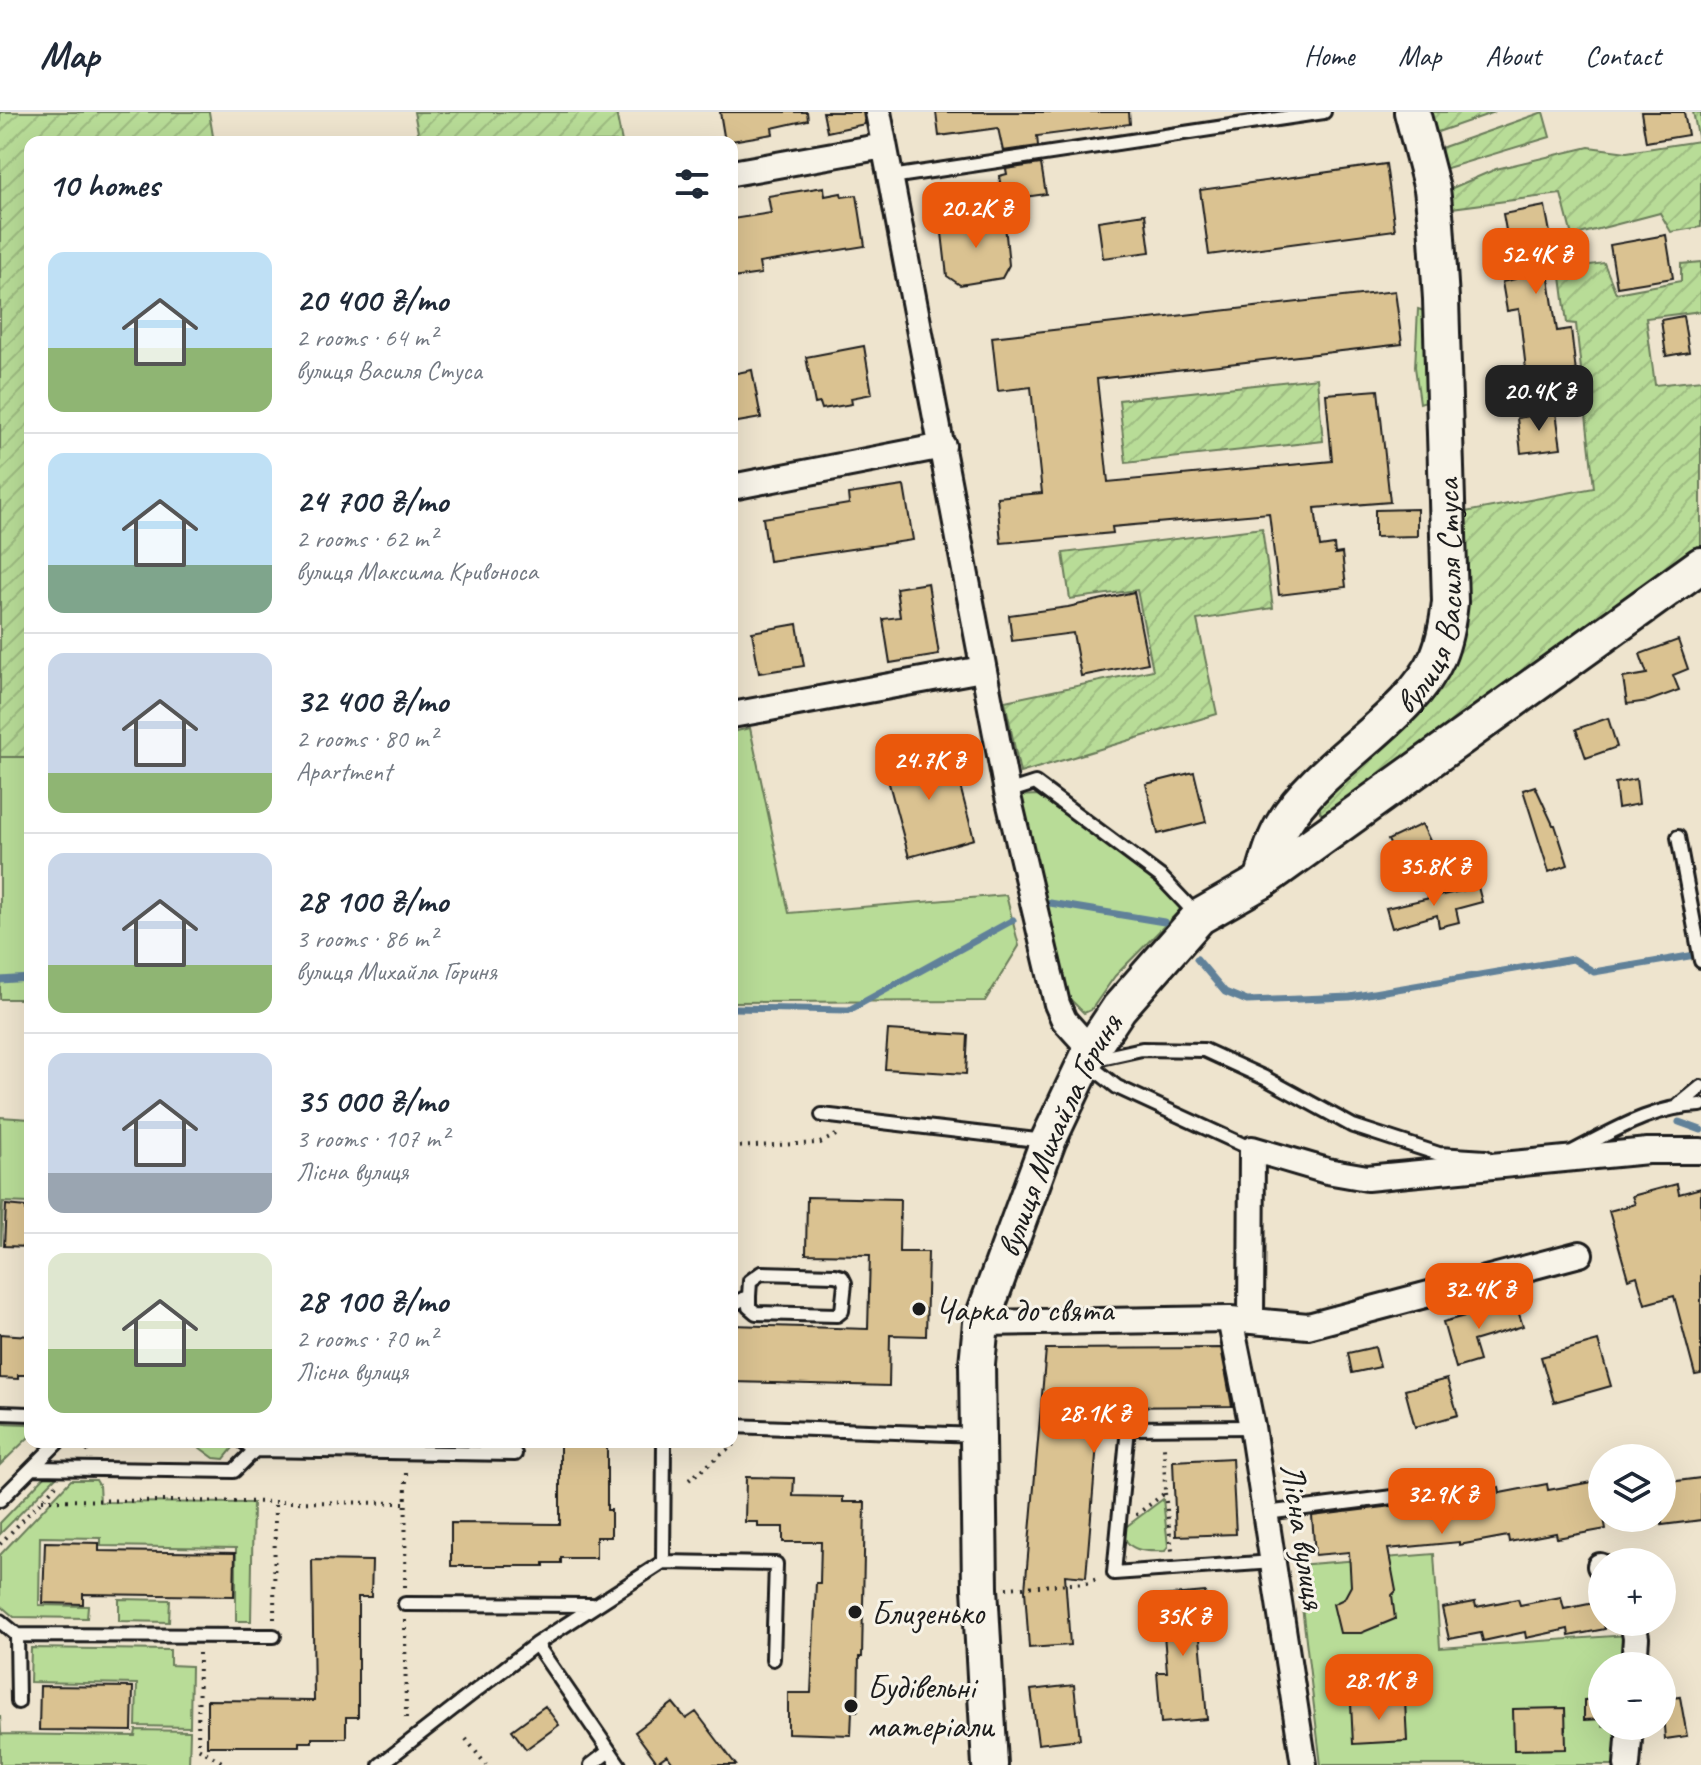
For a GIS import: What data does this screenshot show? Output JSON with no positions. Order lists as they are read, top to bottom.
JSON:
{
  "streets": {
    "main road": ["вулиця Василя Стуса", "вулиця Михайла Гориня"],
    "street": ["Лісна вулиця"]
  },
  "crossings": [
    ["вулиця Василя Стуса", "вулиця Михайла Гориня"]
  ],
  "places": ["Чарка до свята", "Близенько", "Будівельні матеріали"],
  "page": {
    "header": "Map",
    "nav": [
      "Home",
      "Map",
      "About",
      "Contact"
    ],
    "heading": "10 homes",
    "price": [
      "20.2K ₴",
      "52.4K ₴",
      "20.4K ₴",
      "24.7K ₴",
      "35.8K ₴",
      "32.4K ₴",
      "28.1K ₴",
      "32.9K ₴",
      "35K ₴",
      "28.1K ₴"
    ],
    "list": [
      {
        "name": "20 400 ₴/mo",
        "note": "2 rooms · 64 m² · вулиця Василя Стуса"
      },
      {
        "name": "24 700 ₴/mo",
        "note": "2 rooms · 62 m² · вулиця Максима Кривоноса"
      },
      {
        "name": "32 400 ₴/mo",
        "note": "2 rooms · 80 m² · Apartment"
      },
      {
        "name": "28 100 ₴/mo",
        "note": "3 rooms · 86 m² · вулиця Михайла Гориня"
      },
      {
        "name": "35 000 ₴/mo",
        "note": "3 rooms · 107 m² · Лісна вулиця"
      },
      {
        "name": "28 100 ₴/mo",
        "note": "2 rooms · 70 m² · Лісна вулиця"
      }
    ],
    "map_buttons": ["+", "−"]
  }
}
